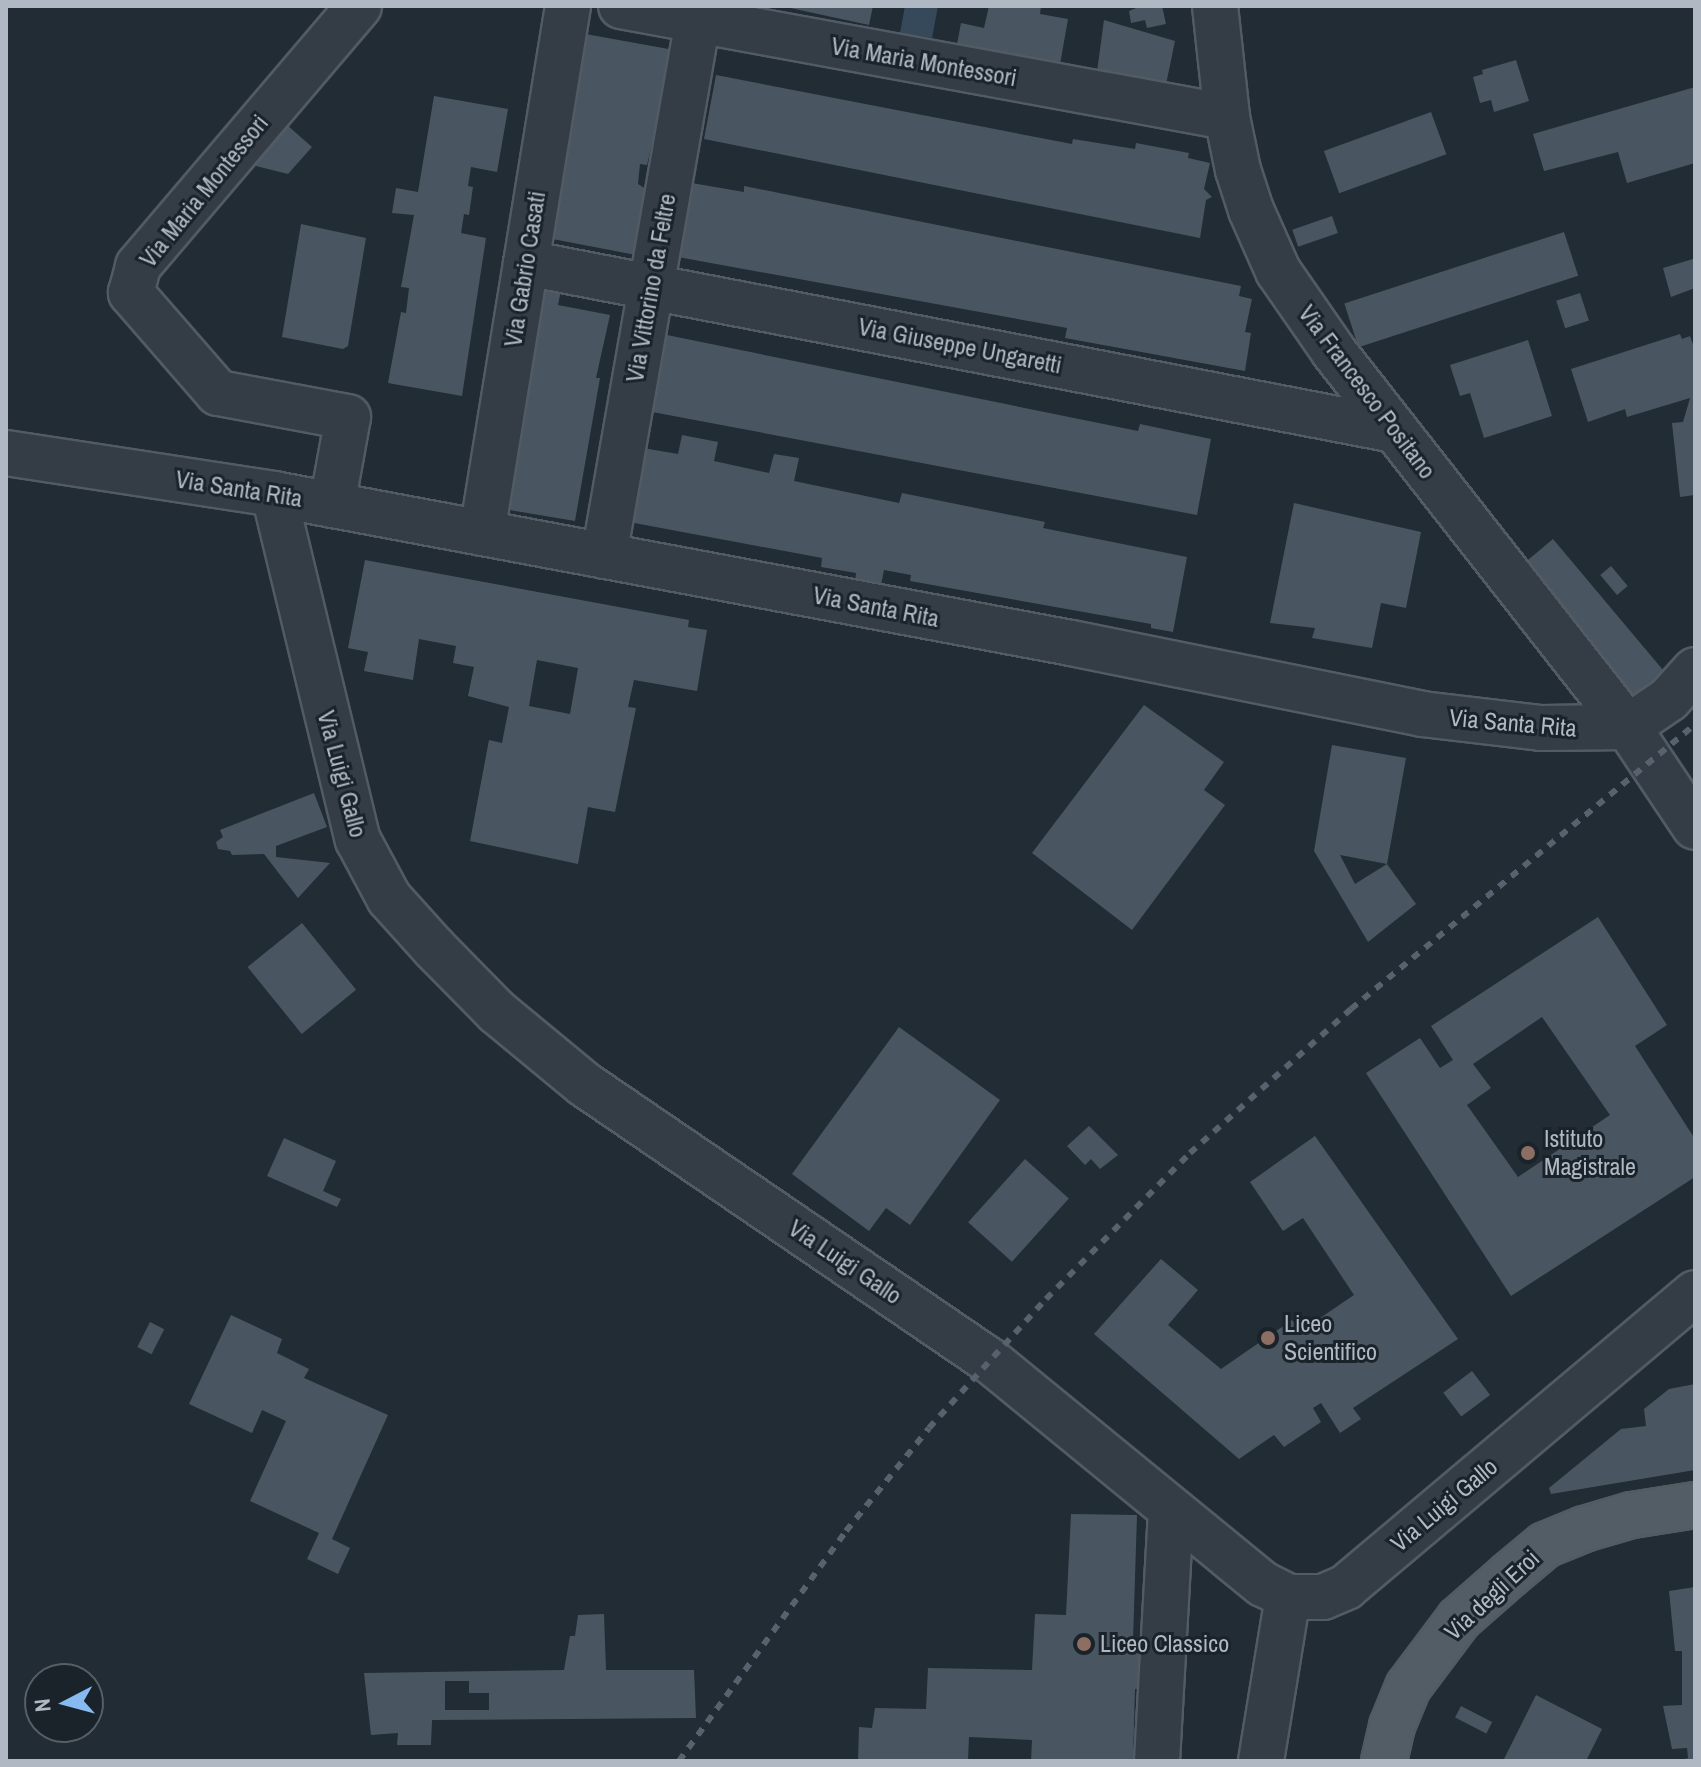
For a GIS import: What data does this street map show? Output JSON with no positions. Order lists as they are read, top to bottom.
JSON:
{
  "streets": {
    "main road": ["Via degli Eroi"],
    "street": [
      "Via Maria Montessori",
      "Via Gabrio Casati",
      "Via Vittorino da Feltre",
      "Via Giuseppe Ungaretti",
      "Via Francesco Positano",
      "Via Santa Rita",
      "Via Luigi Gallo"
    ]
  },
  "crossings": [
    ["Via Maria Montessori", "Via Vittorino da Feltre"],
    ["Via Maria Montessori", "Via Francesco Positano"],
    ["Via Maria Montessori", "Via Santa Rita"],
    ["Via Gabrio Casati", "Via Giuseppe Ungaretti"],
    ["Via Gabrio Casati", "Via Santa Rita"],
    ["Via Vittorino da Feltre", "Via Giuseppe Ungaretti"],
    ["Via Vittorino da Feltre", "Via Santa Rita"],
    ["Via Giuseppe Ungaretti", "Via Francesco Positano"],
    ["Via Francesco Positano", "Via Santa Rita"],
    ["Via Santa Rita", "Via Luigi Gallo"]
  ],
  "places": ["Istituto Magistrale", "Liceo Scientifico", "Liceo Classico"],
  "north": "left"
}
